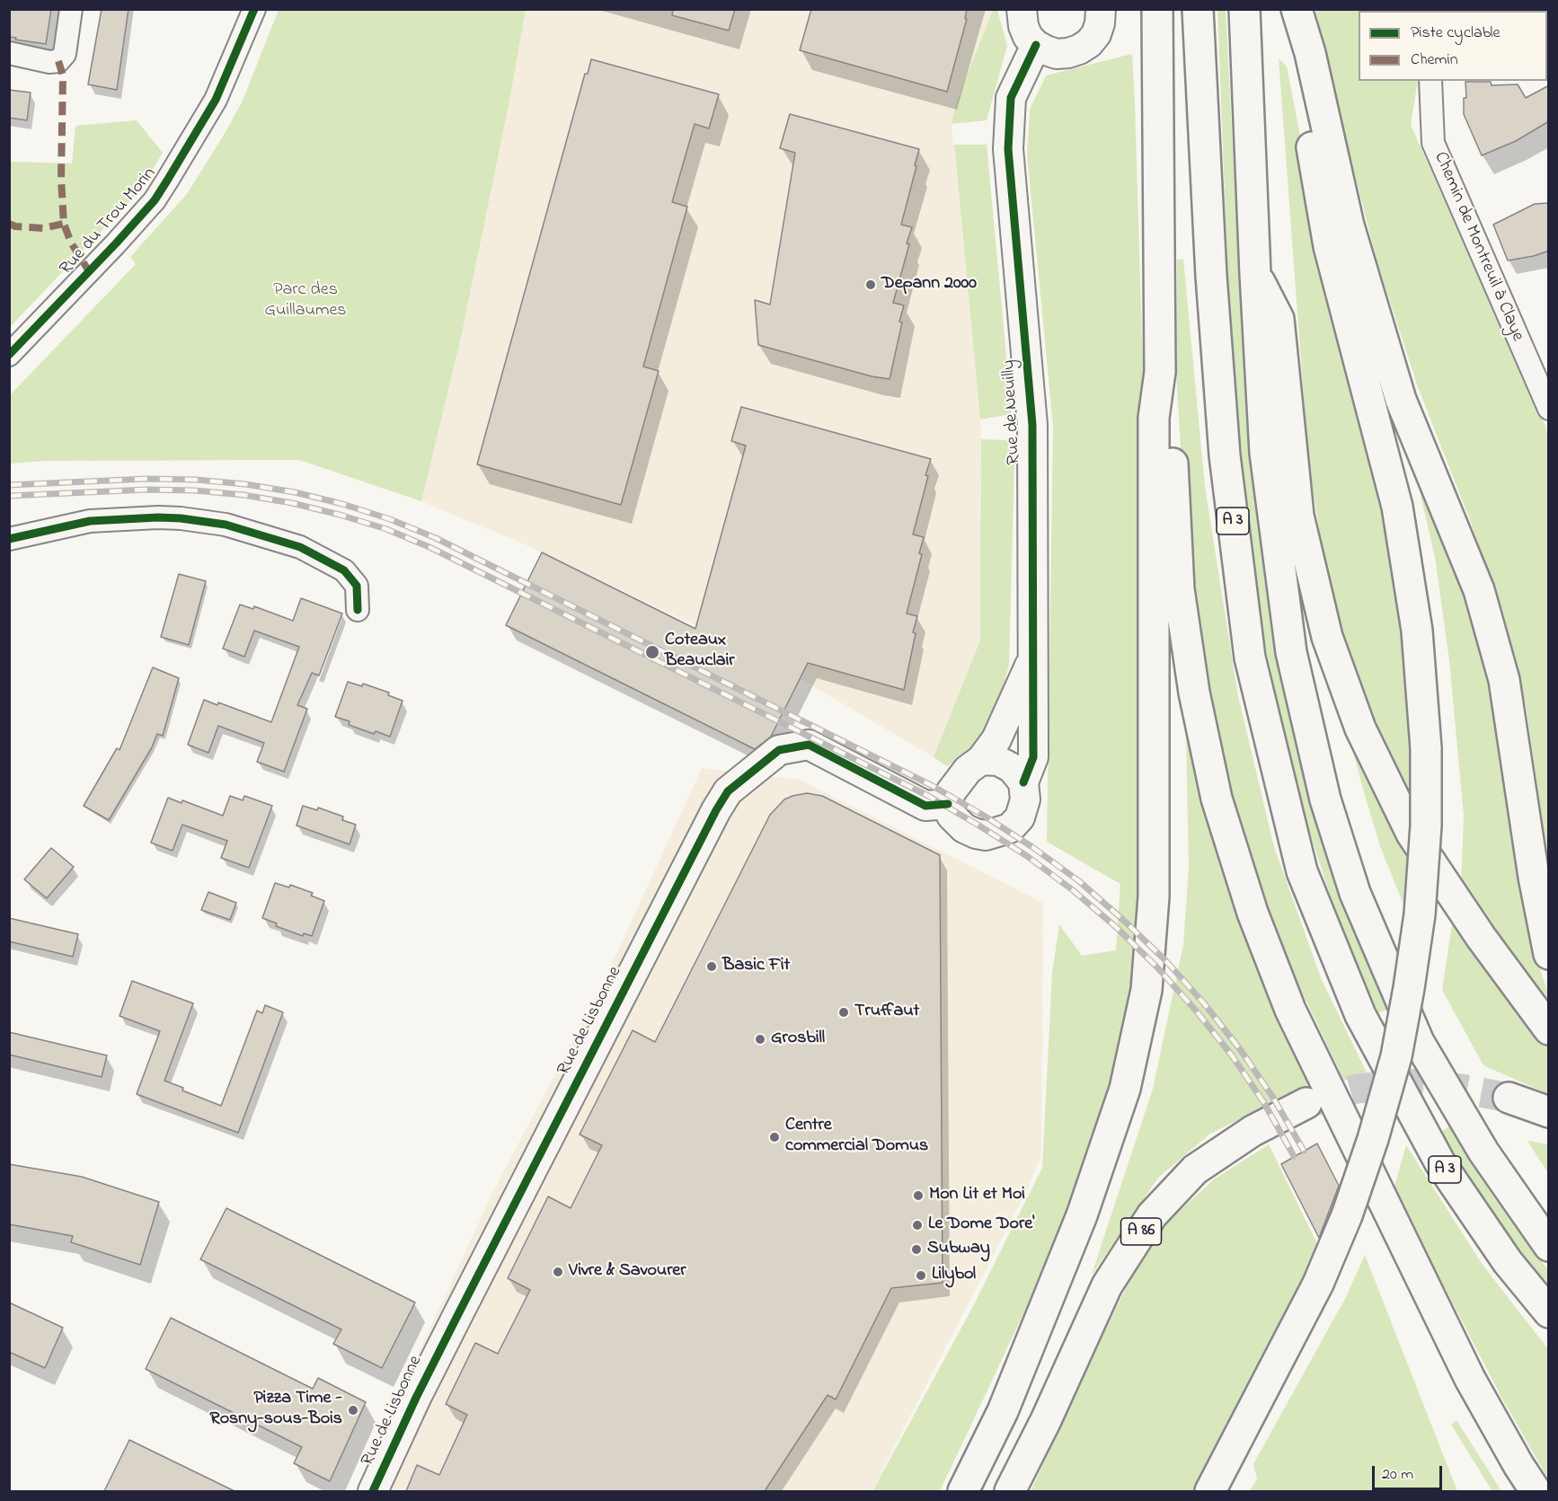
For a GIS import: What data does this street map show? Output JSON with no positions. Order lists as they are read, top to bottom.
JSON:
{
  "streets": {
    "highway": ["A 3", "A 86"],
    "street": [
      "Rue du Trou Morin",
      "Chemin de Montreuil à Claye",
      "Rue de Neuilly",
      "Rue de Lisbonne"
    ]
  },
  "crossings": [
    ["Rue de Neuilly", "Rue de Lisbonne"]
  ],
  "parks": ["Parc des Guillaumes"],
  "places": [
    "Depann 2000",
    "Coteaux Beauclair",
    "Basic Fit",
    "Truffaut",
    "Grosbill",
    "Centre commercial Domus",
    "Mon Lit et Moi",
    "Le Dome Dore'",
    "Subway",
    "Vivre & Savourer",
    "Lilybol",
    "Pizza Time - Rosny-sous-Bois"
  ],
  "legend": ["Piste cyclable", "Chemin"],
  "scale_bar": "20 m"
}
